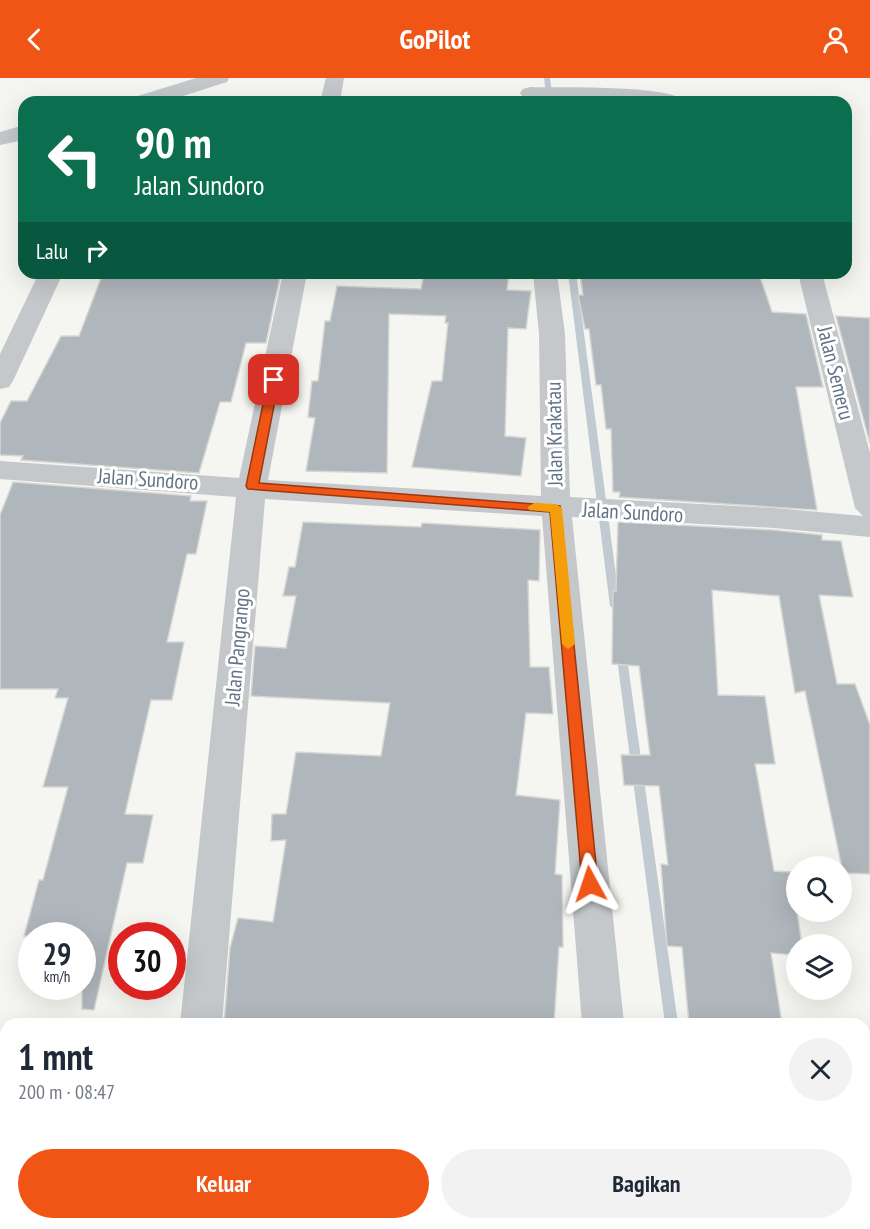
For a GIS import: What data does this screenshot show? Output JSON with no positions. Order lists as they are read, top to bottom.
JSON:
{
  "streets": {
    "street": [
      "Jalan Semeru",
      "Jalan Krakatau",
      "Jalan Sundoro",
      "Jalan Pangrango"
    ]
  },
  "crossings": [
    ["Jalan Krakatau", "Jalan Sundoro"],
    ["Jalan Sundoro", "Jalan Pangrango"]
  ],
  "page": {
    "header": "GoPilot",
    "turn": ["90 m", "Jalan Sundoro"],
    "then": "Lalu",
    "speed": "29 km/h",
    "limit": "30",
    "heading": ["1 mnt", "200 m · 08:47"],
    "buttons": ["Keluar", "Bagikan"]
  }
}
